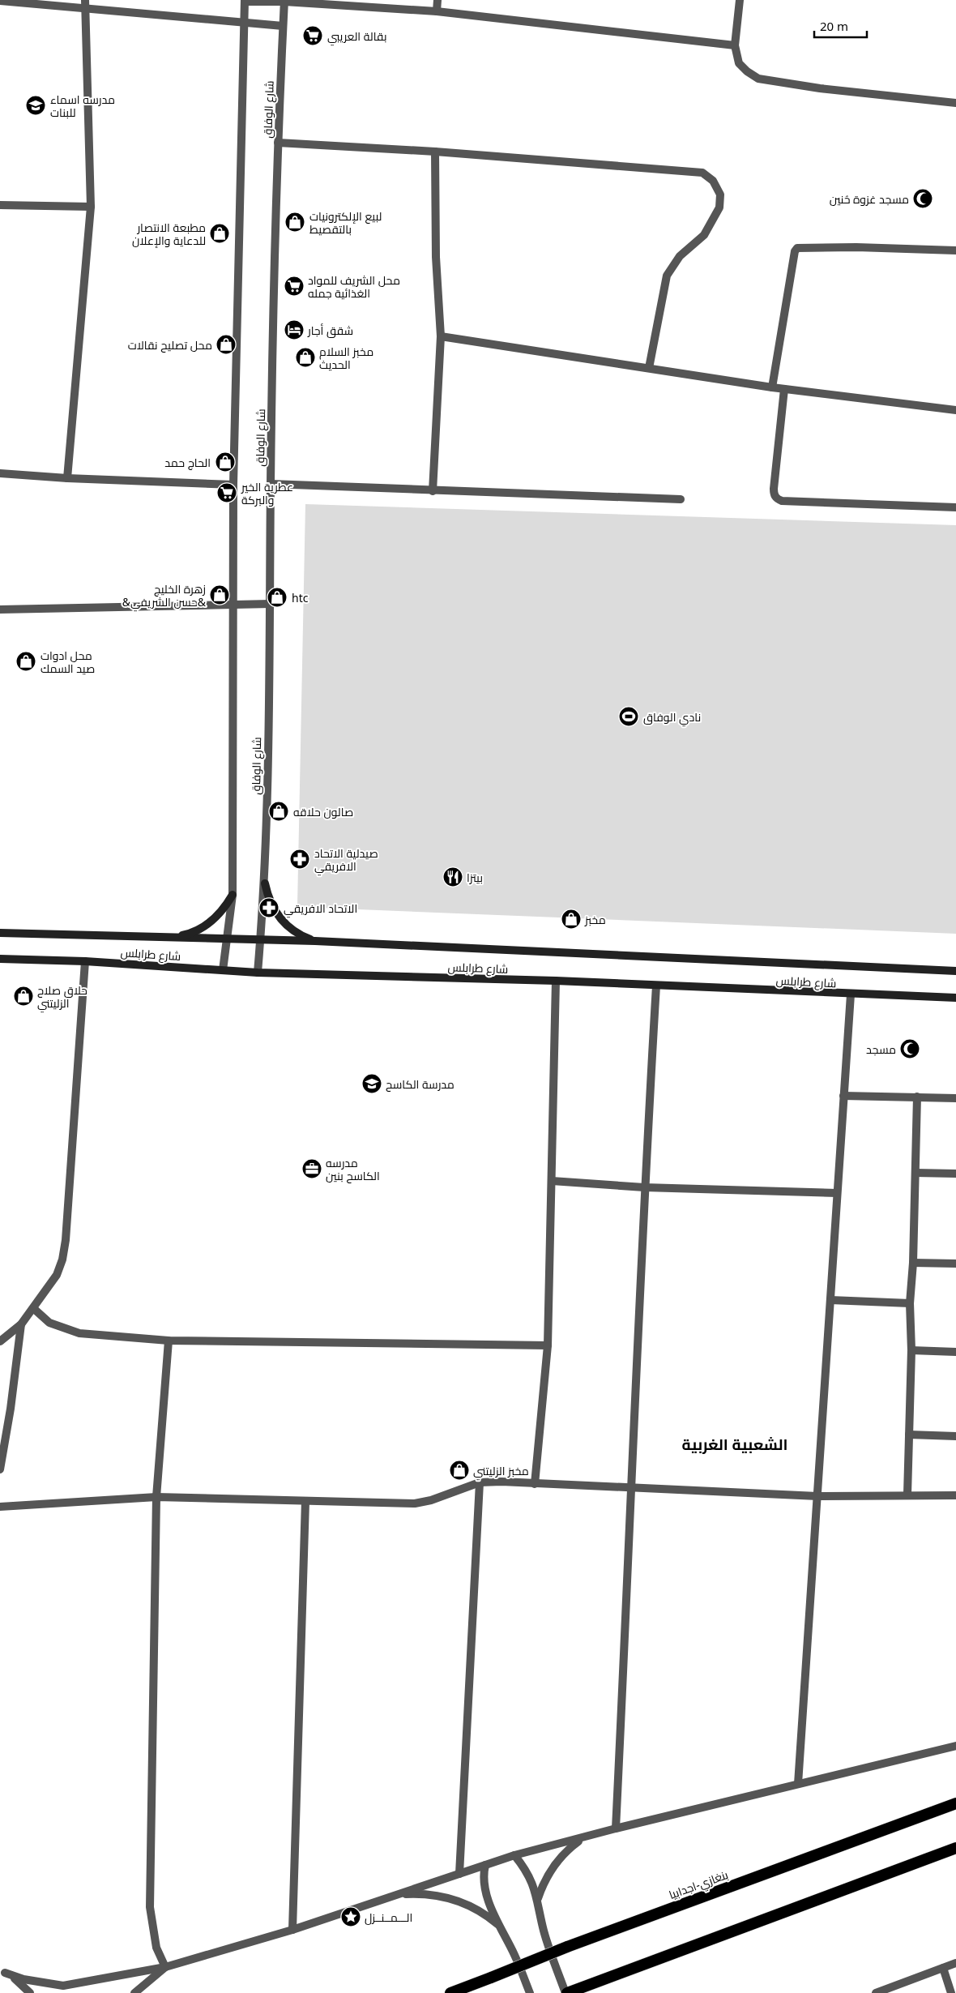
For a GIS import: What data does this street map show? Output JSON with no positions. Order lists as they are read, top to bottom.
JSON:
{
  "streets": {
    "highway": ["بنغازي-اجدابيا"],
    "main road": ["شارع طرابلس"],
    "street": ["شارع الوفاق"]
  },
  "crossings": [
    ["شارع الوفاق", "شارع طرابلس"]
  ],
  "districts": ["الشعبية الغربية"],
  "places": {
    "supermarket": ["بقالة العريبي", "محل الشريف للمواد الغذائية جمله", "عطرية الخير والبركة"],
    "school or university": ["مدرسه اسماء للبنات", "مدرسة الكاسح"],
    "mosque": ["مسجد غزوة حُنين", "مسجد"],
    "shop": [
      "لبيع الإلكترونيات بالتقصيط",
      "مطبعة الانتصار للدعاية والإعلان",
      "محل تصليح نقالات",
      "مخبز السلام الحديث",
      "الحاج حمد",
      "زهرة الخليج &حسن الشريفي&",
      "htc",
      "محل ادوات صيد السمك",
      "صالون حلاقه",
      "مخبز",
      "حلاق صلاح الزليتني",
      "مخبز الزليتني"
    ],
    "hotel": ["شقق أجار"],
    "sports": ["نادي الوفاق"],
    "pharmacy": ["صيدلية الاتحاد الافريقي", "الاتحاد الافريقي"],
    "restaurant": ["بيتزا"],
    "office": ["مدرسه الكاسح بنين"],
    "place": ["الـــمــنــزل"]
  },
  "scale_bar": "20 m"
}
